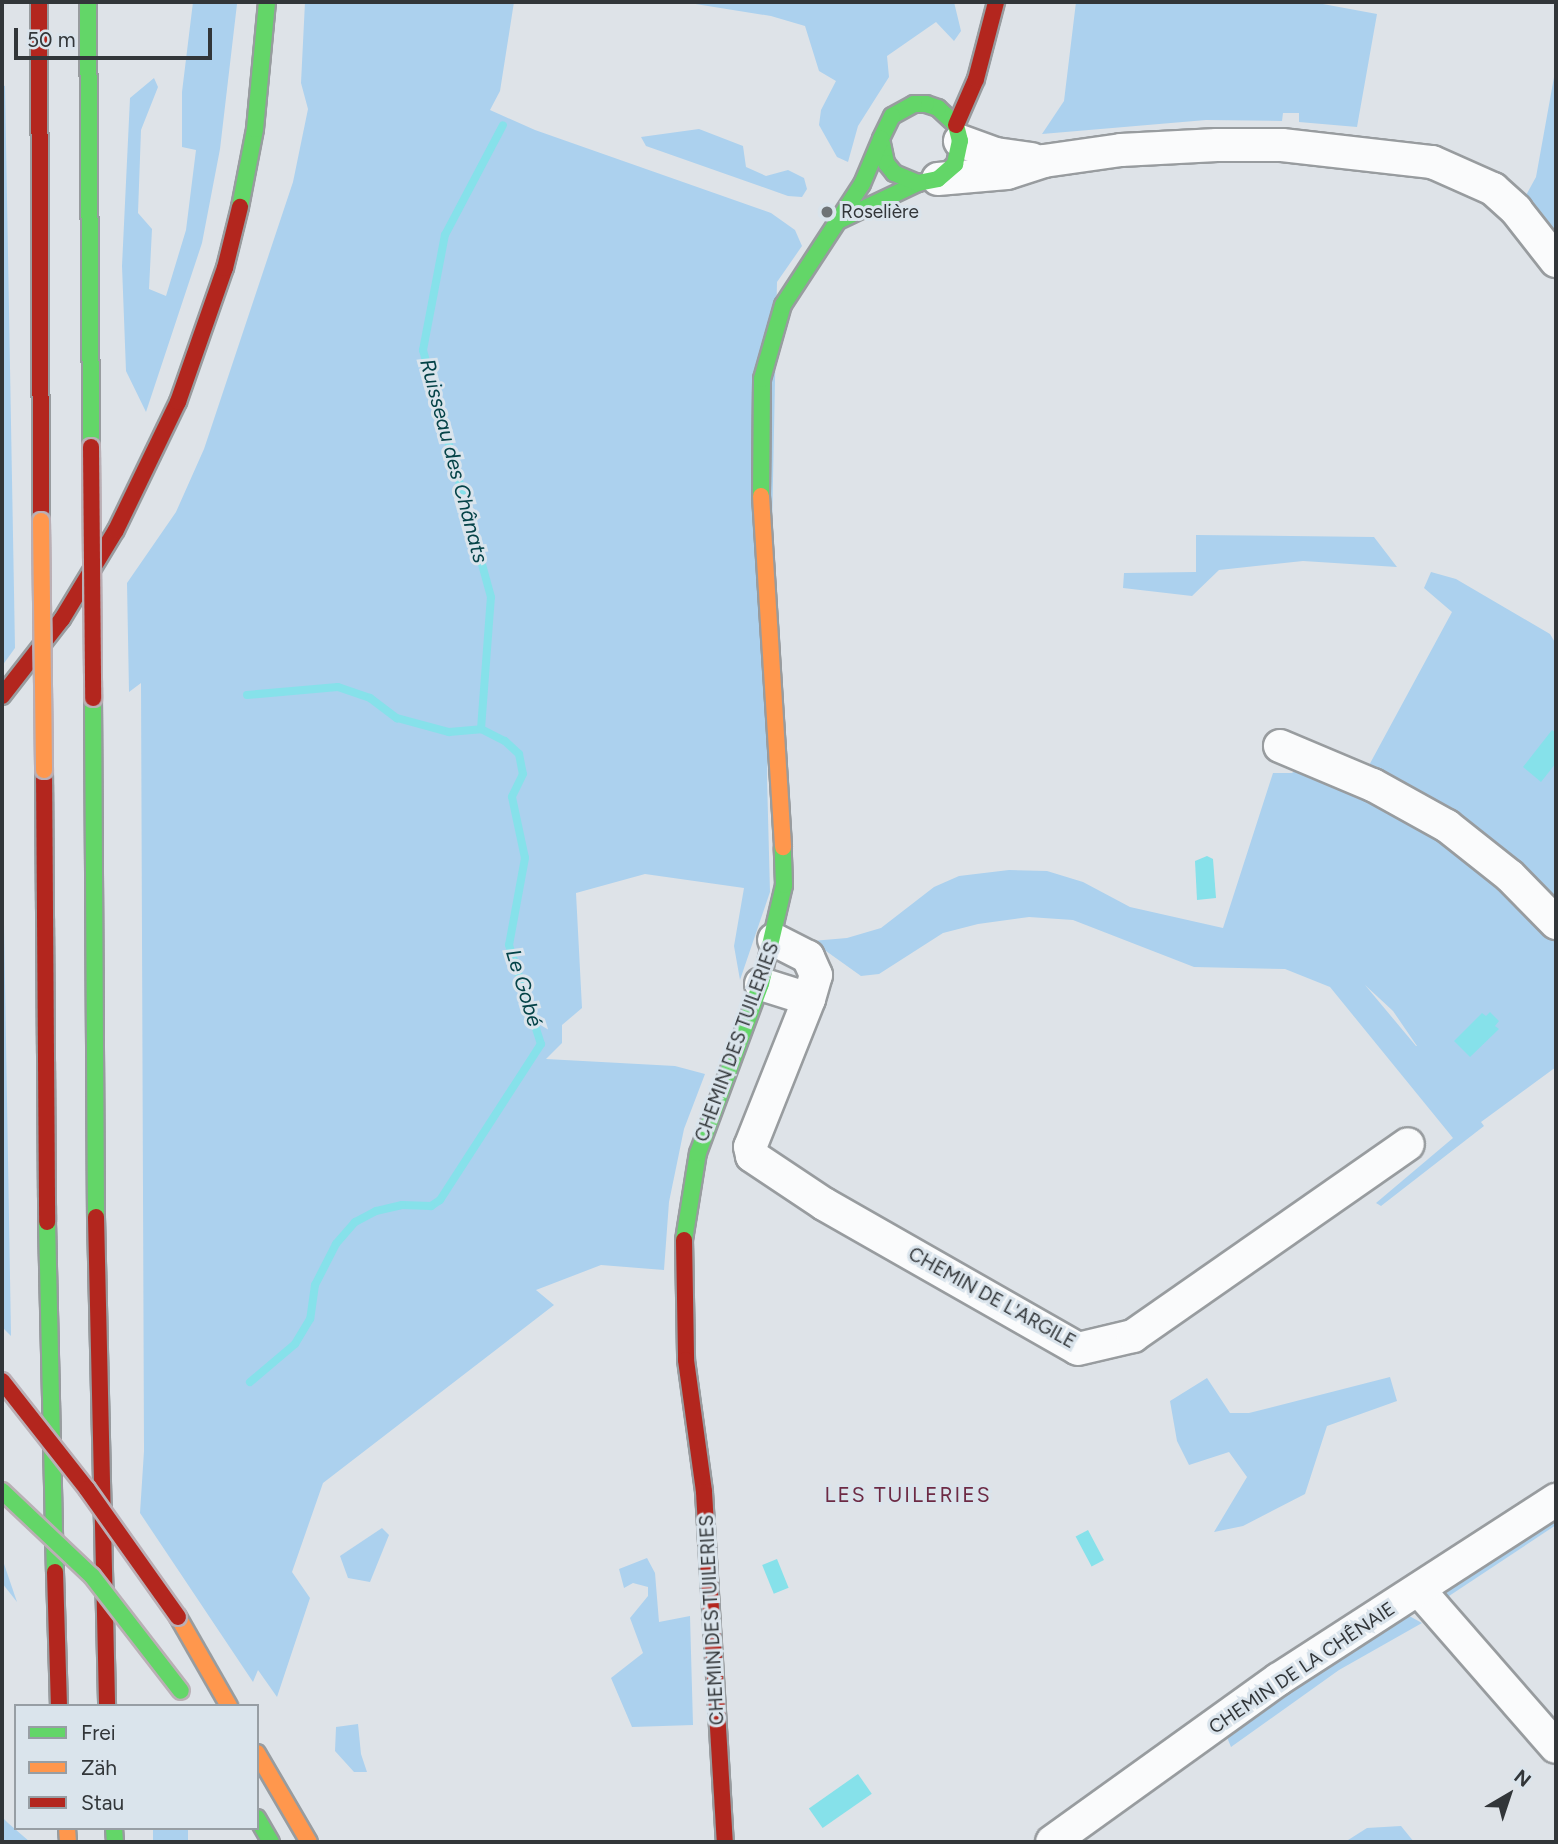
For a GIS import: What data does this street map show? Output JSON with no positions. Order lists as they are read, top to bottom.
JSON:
{
  "streets": {
    "main road": ["CHEMIN DES TUILERIES"],
    "street": ["CHEMIN DE L'ARGILE", "CHEMIN DE LA CHÊNAIE"]
  },
  "crossings": [
    ["CHEMIN DES TUILERIES", "CHEMIN DE L'ARGILE"]
  ],
  "districts": ["LES TUILERIES"],
  "water": ["Ruisseau des Chânats", "Le Gobé"],
  "places": ["Roselière"],
  "legend": ["Frei", "Zäh", "Stau"],
  "scale_bar": "50 m",
  "north": "top right"
}
